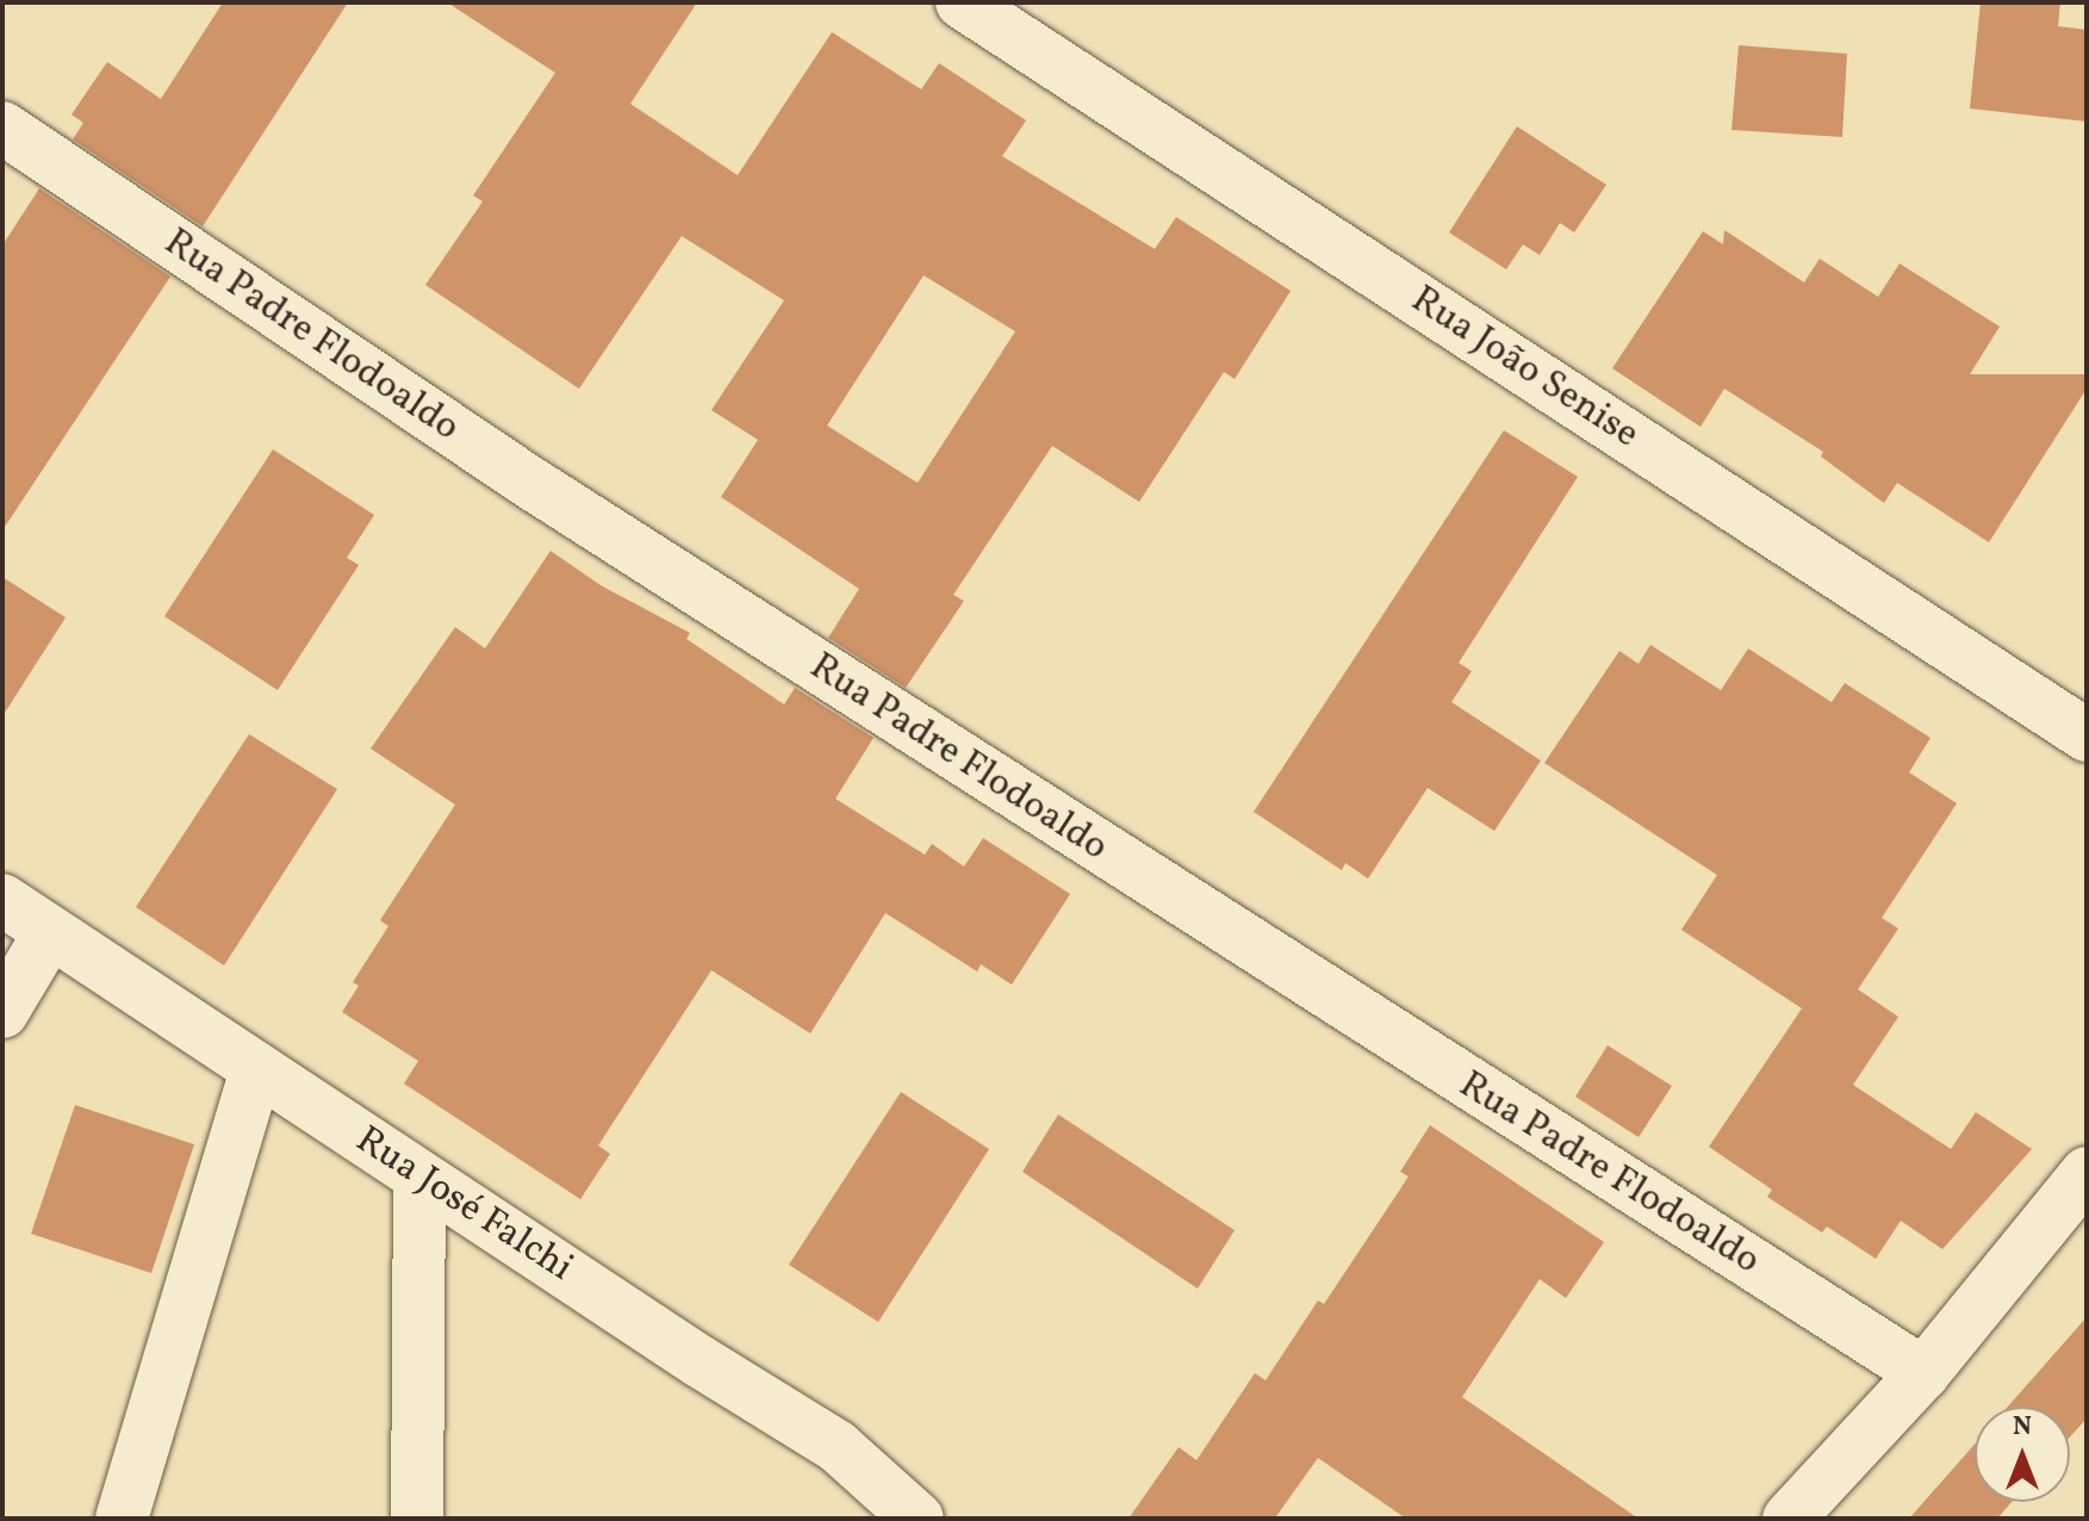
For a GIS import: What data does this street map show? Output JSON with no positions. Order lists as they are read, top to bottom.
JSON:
{
  "streets": {
    "street": ["Rua Padre Flodoaldo", "Rua João Senise", "Rua José Falchi"]
  },
  "north": "top"
}
